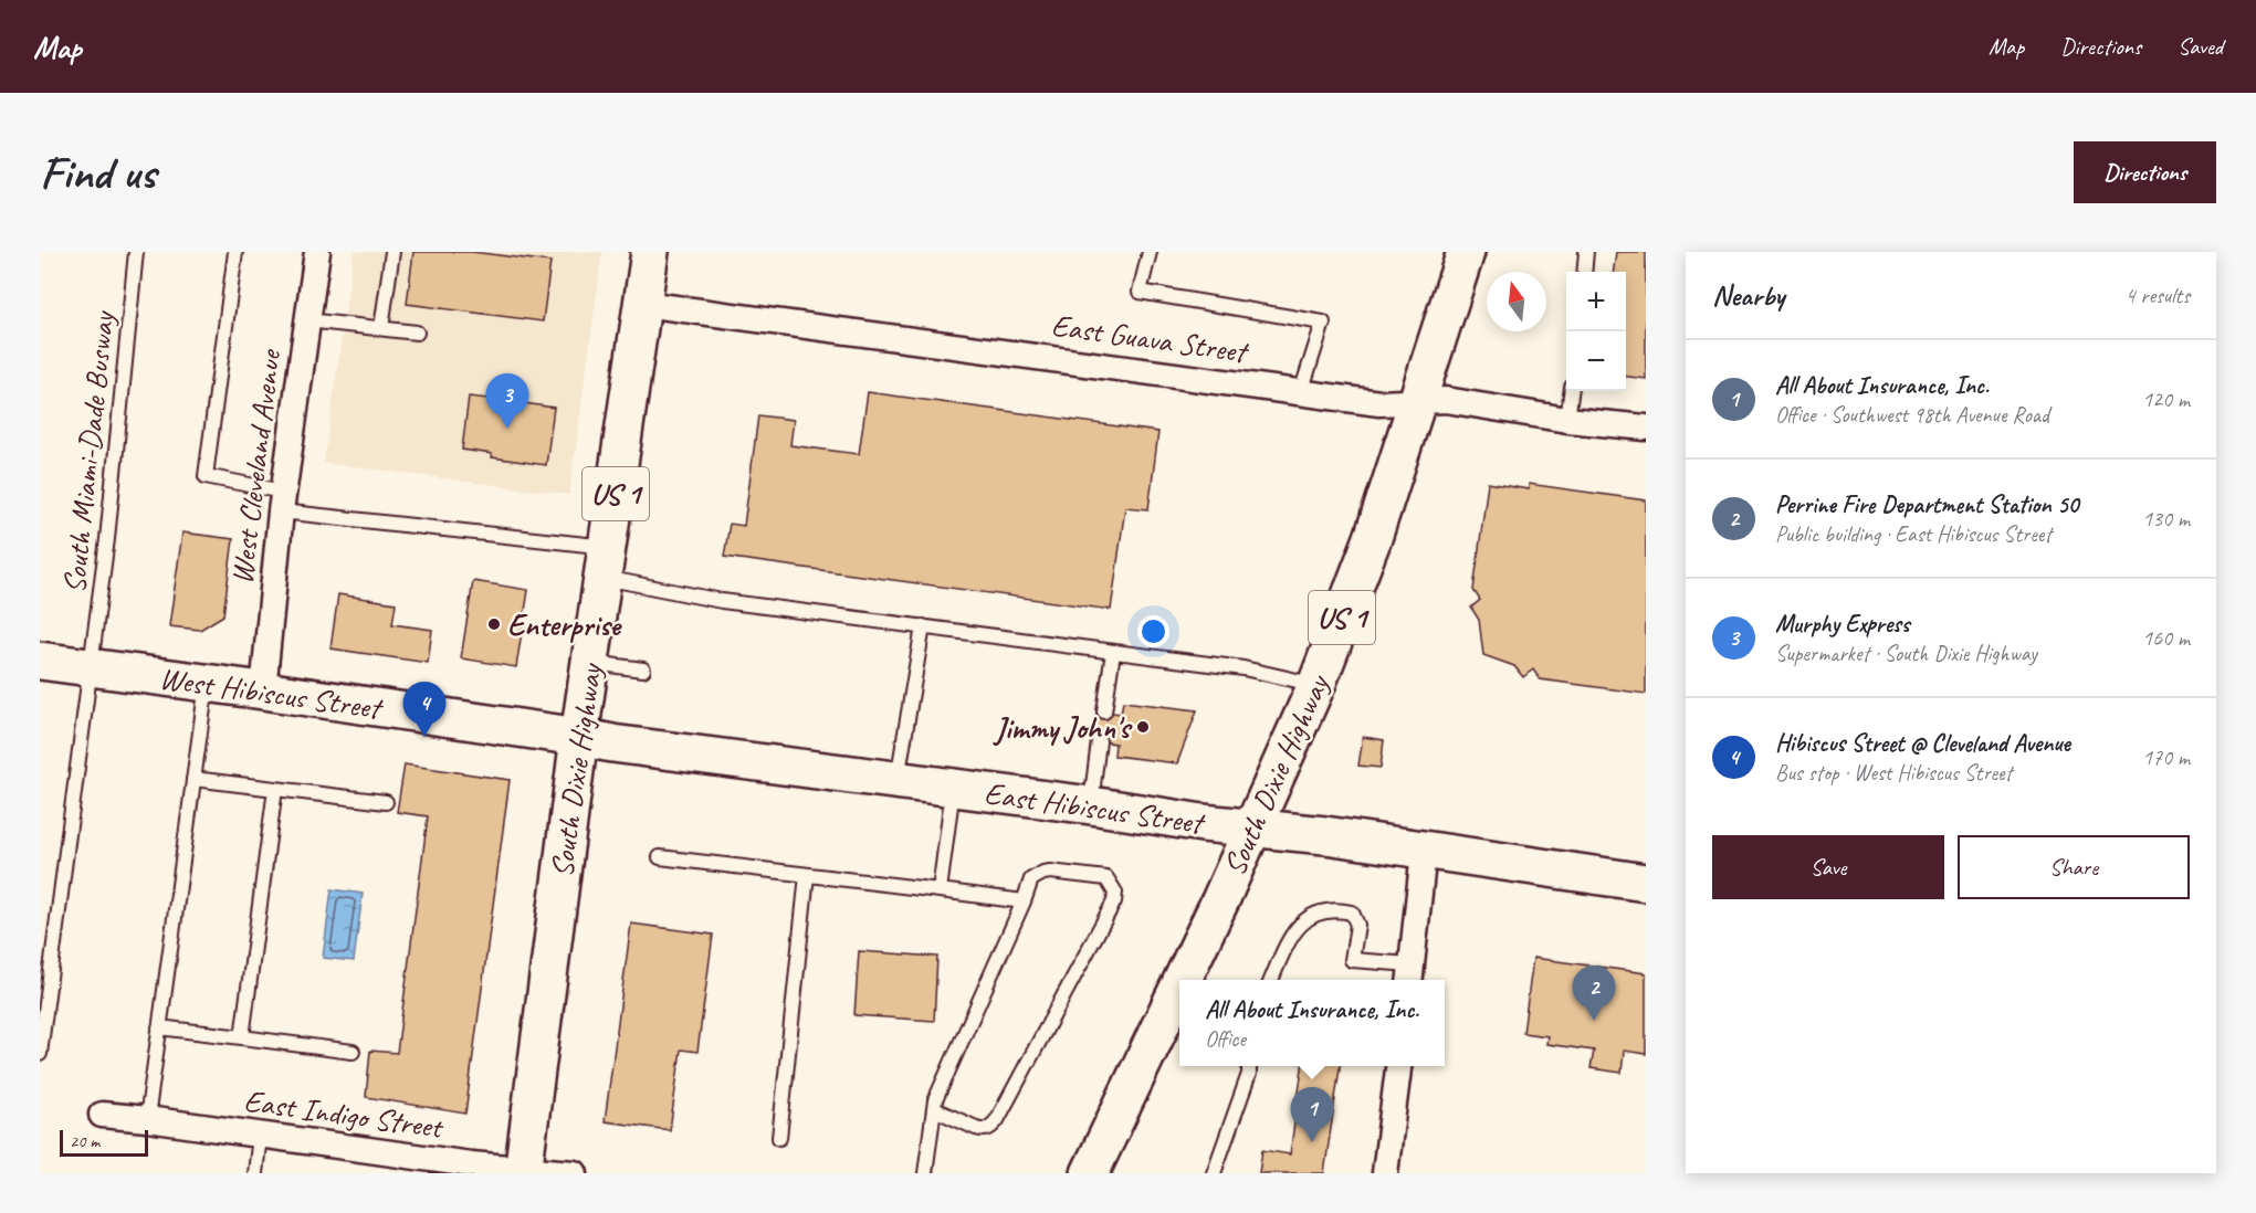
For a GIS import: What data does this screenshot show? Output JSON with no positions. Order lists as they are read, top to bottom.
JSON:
{
  "streets": {
    "main road": [
      "US 1",
      "West Hibiscus Street",
      "South Dixie Highway",
      "East Hibiscus Street"
    ],
    "street": ["East Guava Street", "West Cleveland Avenue", "East Indigo Street"],
    "lane": ["South Miami-Dade Busway"]
  },
  "crossings": [
    ["East Guava Street", "South Dixie Highway"],
    ["South Miami-Dade Busway", "West Hibiscus Street"],
    ["West Cleveland Avenue", "West Hibiscus Street"],
    ["West Hibiscus Street", "South Dixie Highway"],
    ["West Hibiscus Street", "East Hibiscus Street"],
    ["South Dixie Highway", "East Hibiscus Street"],
    ["South Dixie Highway", "East Indigo Street"]
  ],
  "places": ["Enterprise", "Jimmy John's"],
  "scale_bar": "20 m",
  "north": "top",
  "page": {
    "header": "Map",
    "nav": ["Map", "Directions", "Saved"],
    "buttons": [
      "Directions",
      ["Save", "Share"]
    ],
    "title": "Find us",
    "heading": ["Nearby", "4 results"],
    "map_buttons": ["+", "−"],
    "list": [
      {
        "mark": "1",
        "name": "All About Insurance, Inc.",
        "note": "Office · Southwest 98th Avenue Road",
        "value": "120 m"
      },
      {
        "mark": "2",
        "name": "Perrine Fire Department Station 50",
        "note": "Public building · East Hibiscus Street",
        "value": "130 m"
      },
      {
        "mark": "3",
        "name": "Murphy Express",
        "note": "Supermarket · South Dixie Highway",
        "value": "160 m"
      },
      {
        "mark": "4",
        "name": "Hibiscus Street @ Cleveland Avenue",
        "note": "Bus stop · West Hibiscus Street",
        "value": "170 m"
      }
    ],
    "pins": [
      "3",
      "4",
      "2",
      "1"
    ],
    "popup": ["All About Insurance, Inc.", "Office"],
    "scale": "20 m"
  }
}
